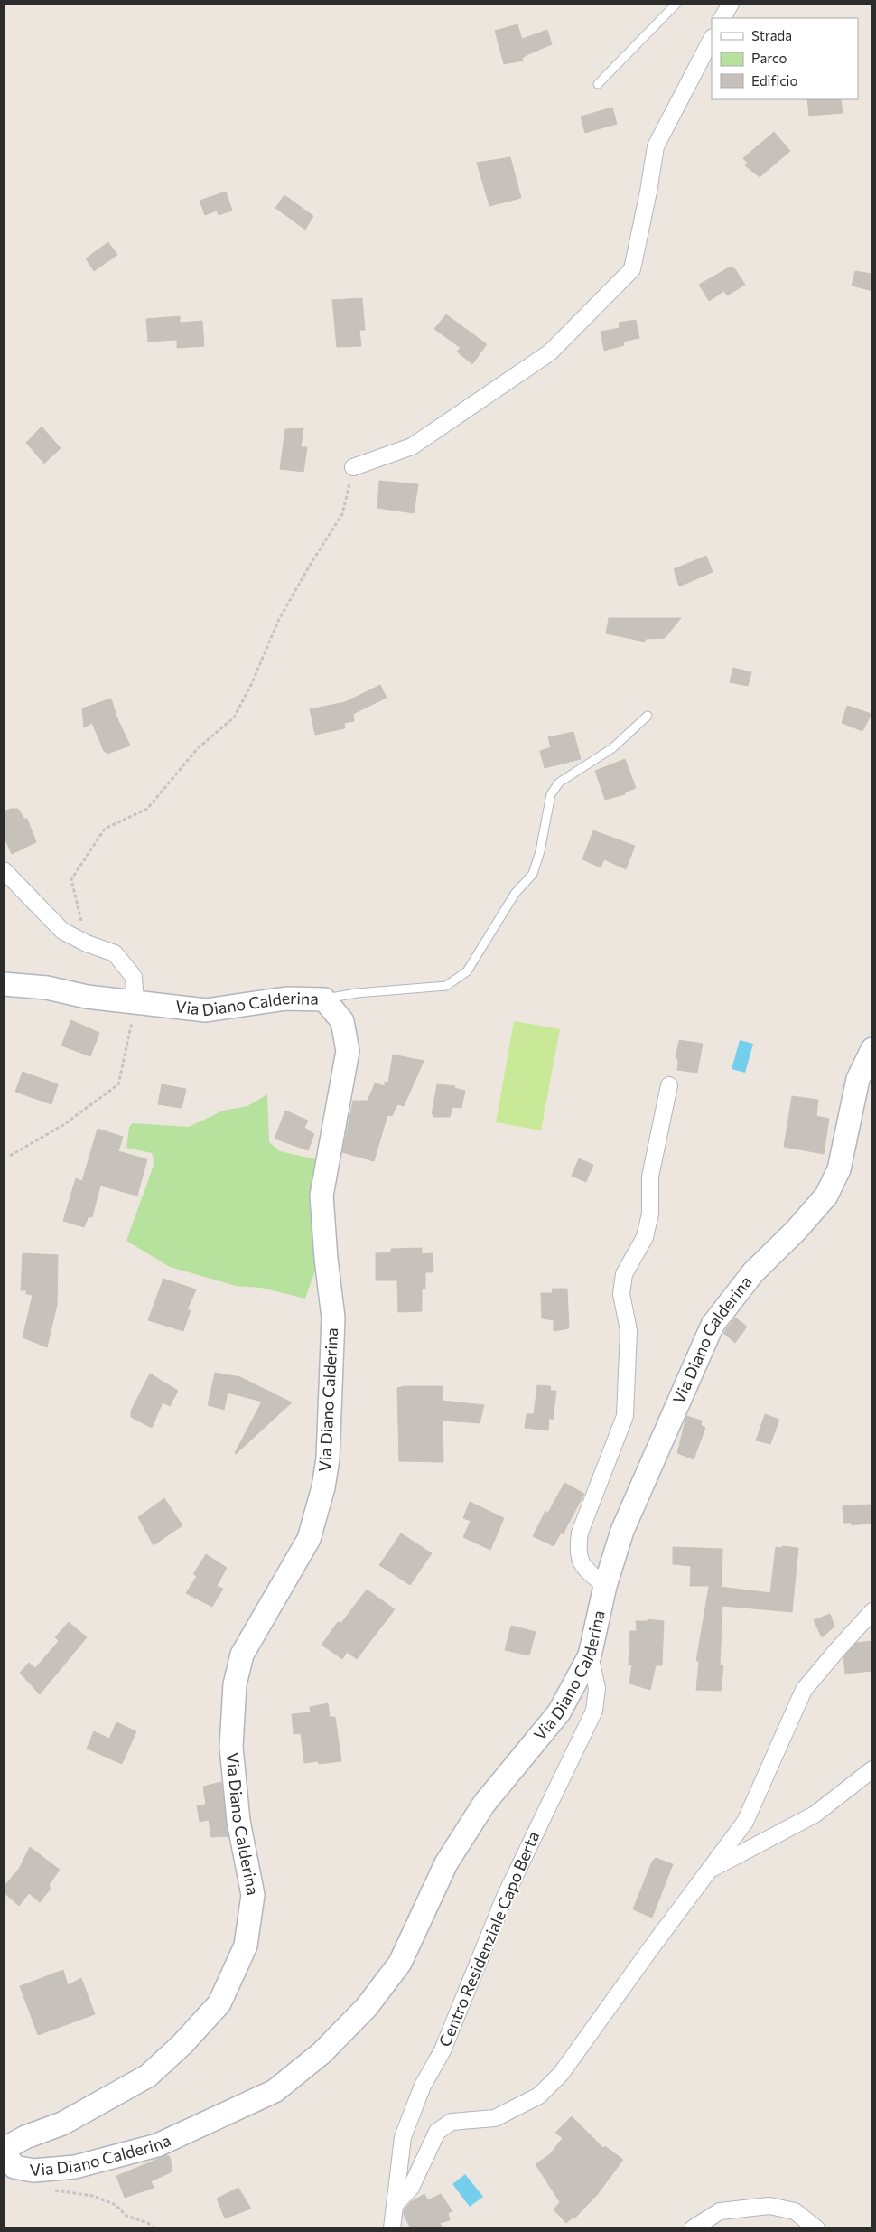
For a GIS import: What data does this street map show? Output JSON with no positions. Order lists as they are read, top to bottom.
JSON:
{
  "streets": {
    "main road": ["Via Diano Calderina"],
    "street": ["Centro Residenziale Capo Berta"]
  },
  "crossings": [
    ["Via Diano Calderina", "Centro Residenziale Capo Berta"]
  ],
  "legend": ["Strada", "Parco", "Edificio"]
}
